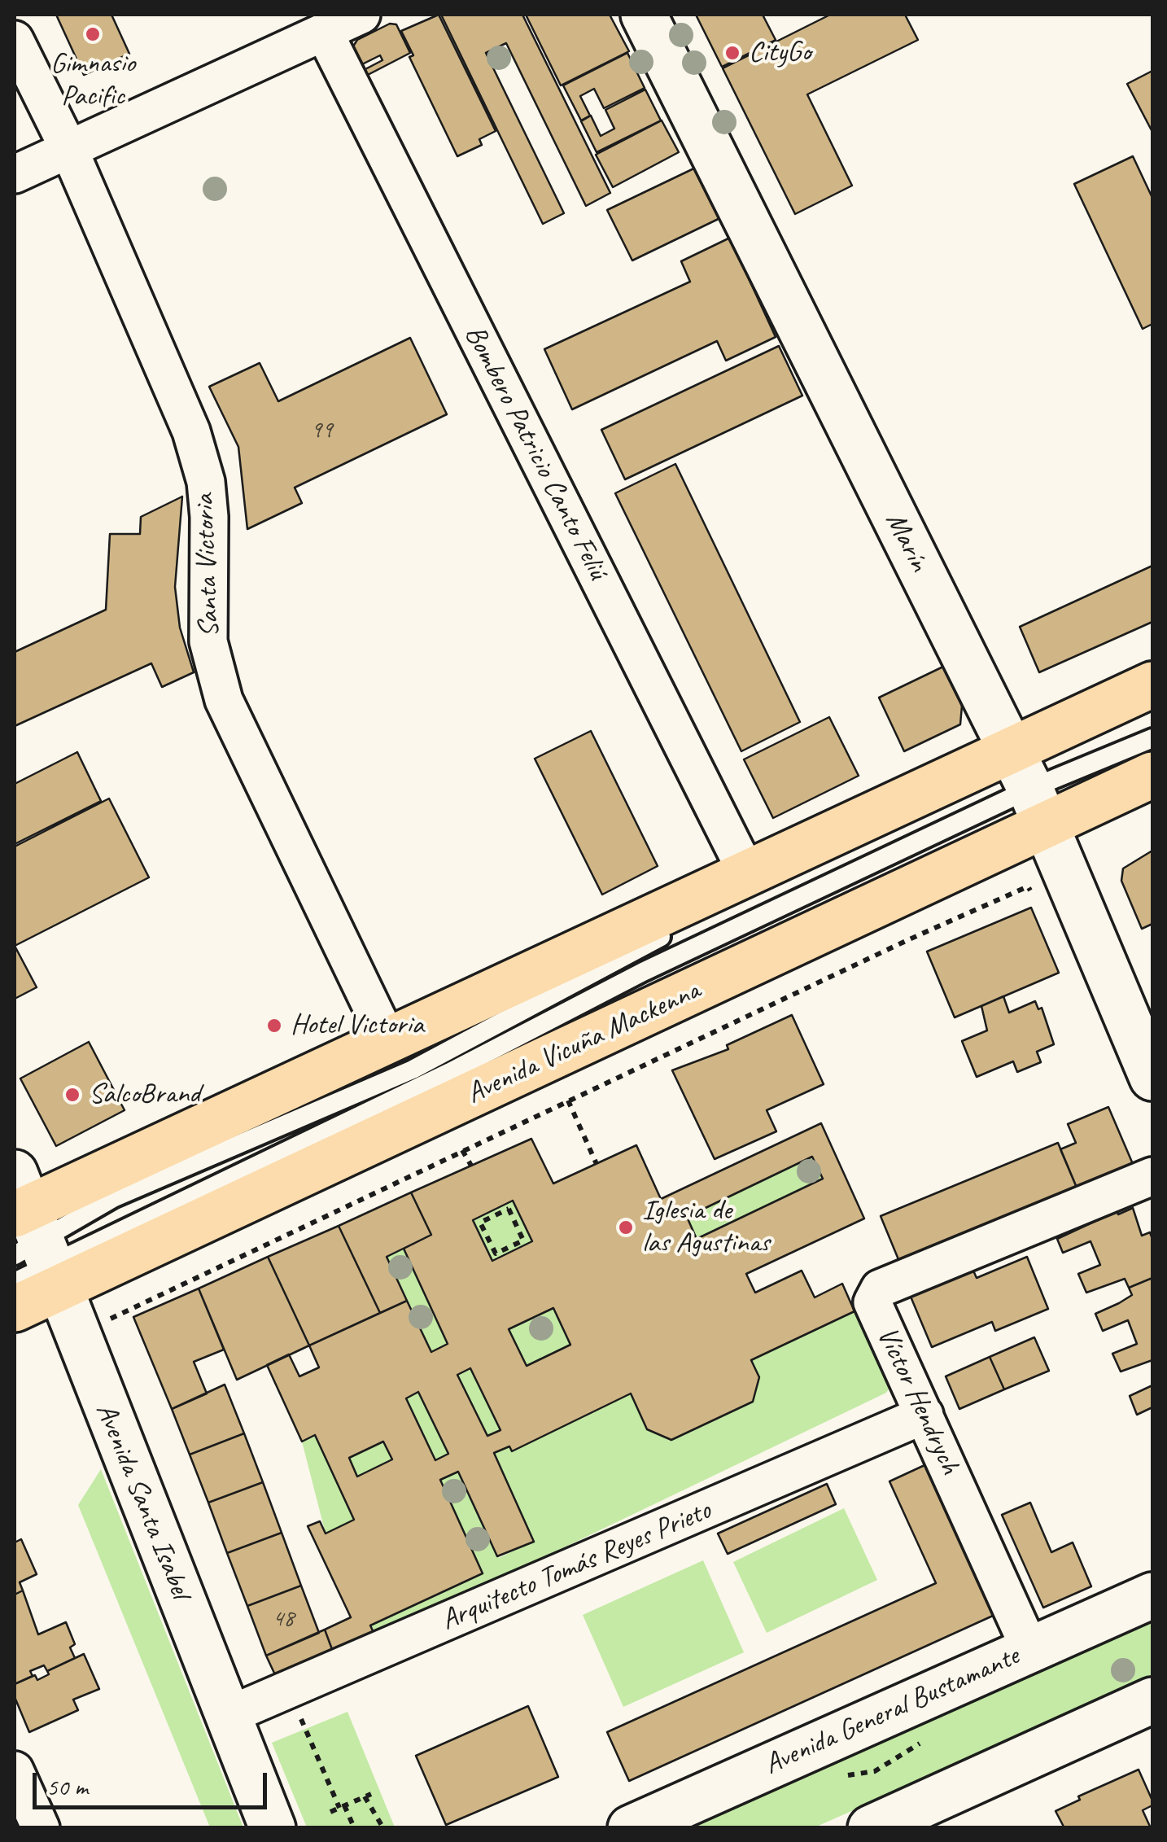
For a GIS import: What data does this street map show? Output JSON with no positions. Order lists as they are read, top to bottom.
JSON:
{
  "streets": {
    "main road": [
      "Marín",
      "Avenida Vicuña Mackenna",
      "Avenida Santa Isabel",
      "Avenida General Bustamante"
    ],
    "street": [
      "Bombero Patricio Canto Feliú",
      "Santa Victoria",
      "Víctor Hendrych",
      "Arquitecto Tomás Reyes Prieto"
    ]
  },
  "crossings": [
    ["Bombero Patricio Canto Feliú", "Avenida Vicuña Mackenna"],
    ["Marín", "Avenida Vicuña Mackenna"],
    ["Santa Victoria", "Avenida Vicuña Mackenna"],
    ["Avenida Vicuña Mackenna", "Avenida Santa Isabel"],
    ["Víctor Hendrych", "Arquitecto Tomás Reyes Prieto"],
    ["Víctor Hendrych", "Avenida General Bustamante"],
    ["Avenida Santa Isabel", "Arquitecto Tomás Reyes Prieto"]
  ],
  "places": [
    "Gimnasio Pacific",
    "CityGo",
    "Hotel Victoria",
    "SalcoBrand",
    "Iglesia de las Agustinas"
  ],
  "house_numbers": ["99", "48"],
  "scale_bar": "50 m"
}
